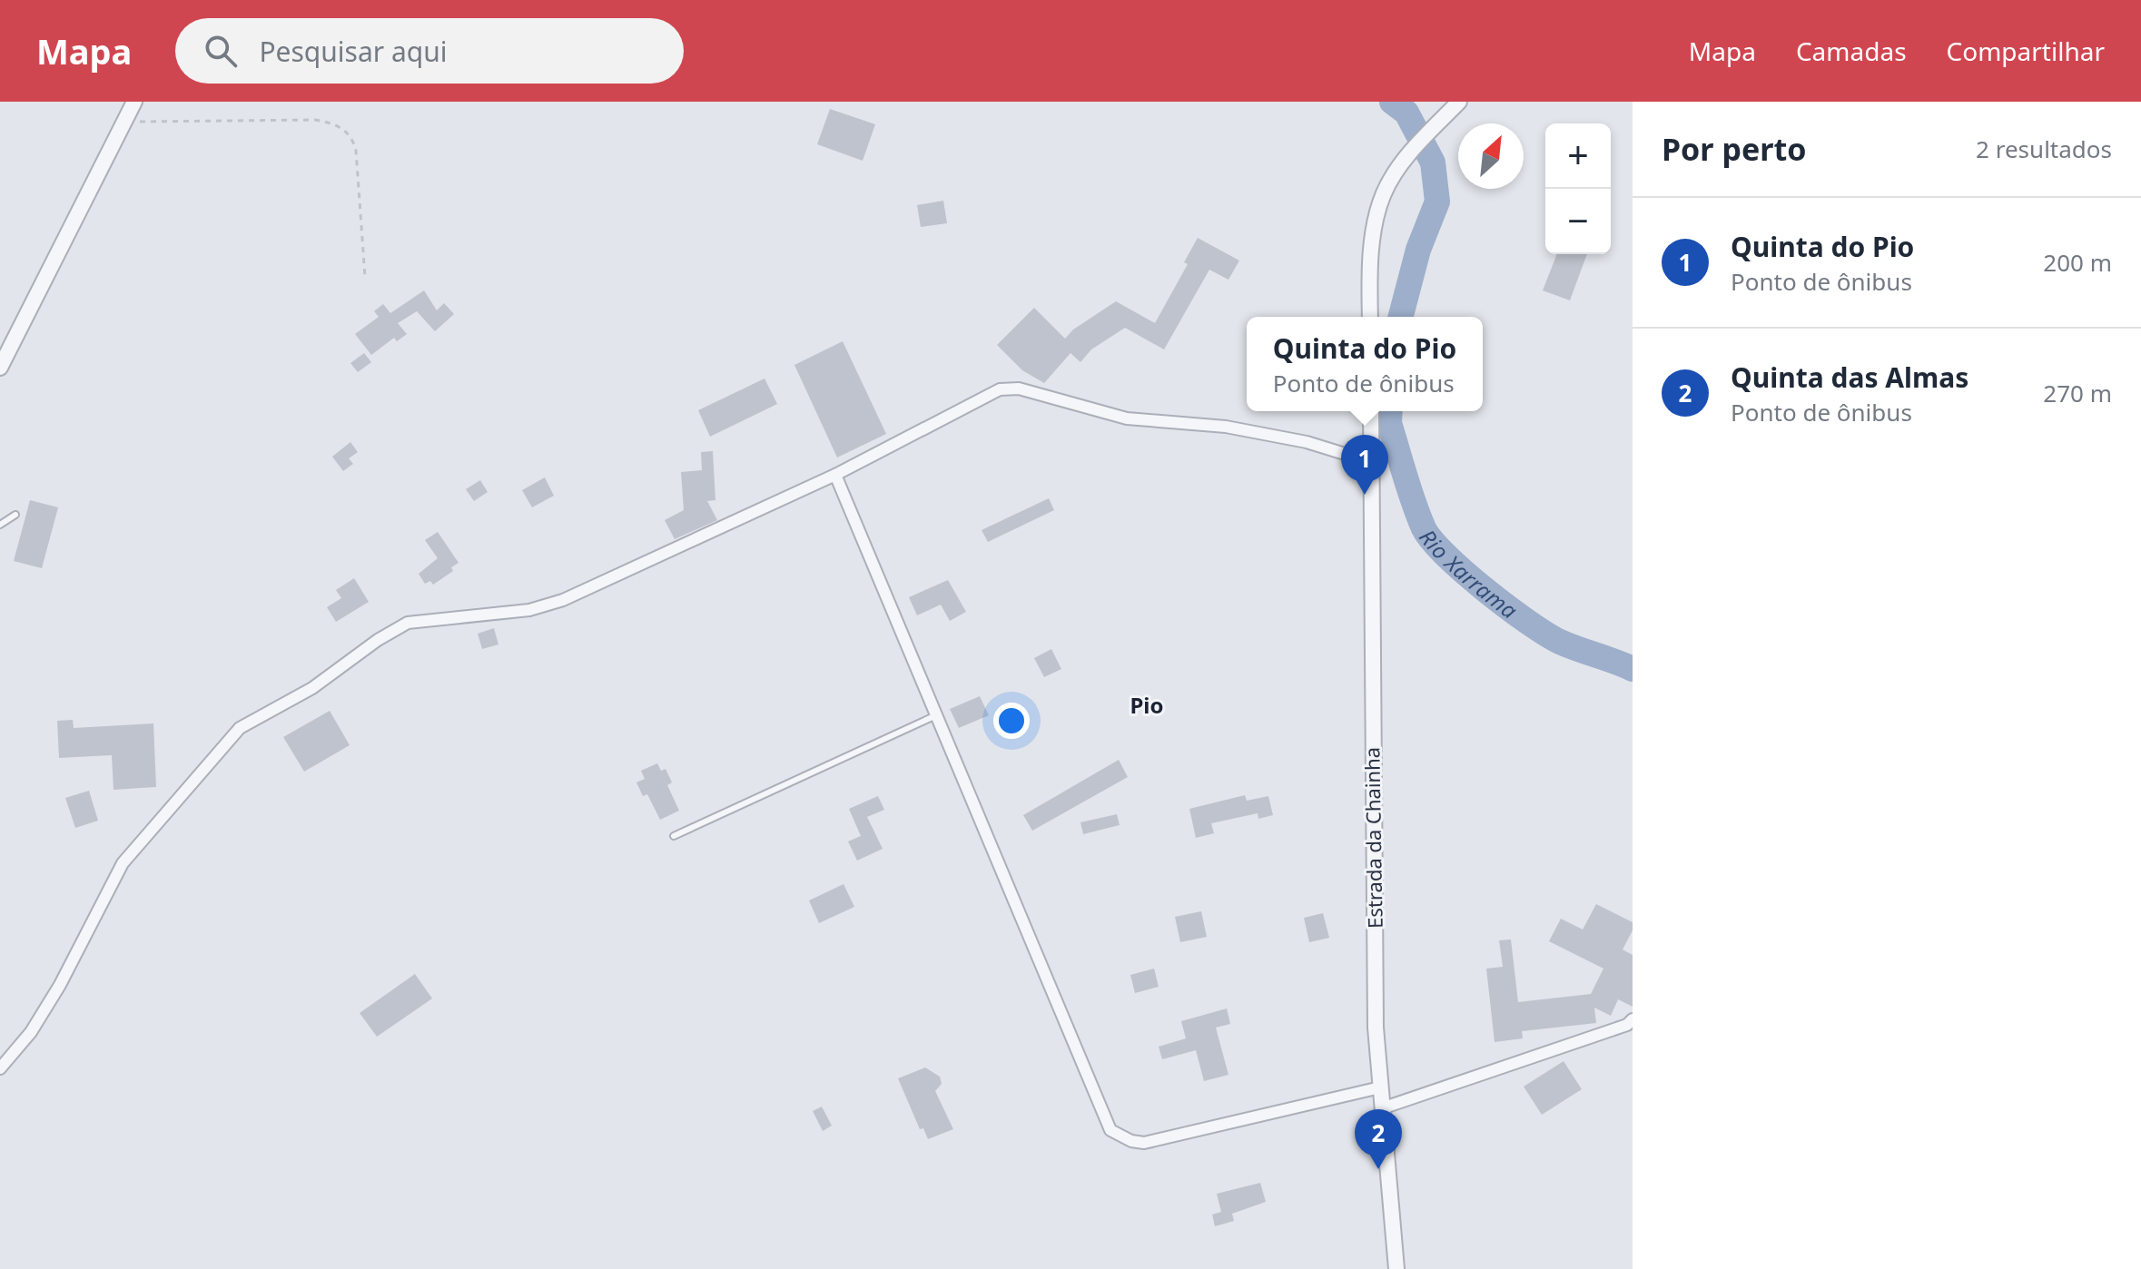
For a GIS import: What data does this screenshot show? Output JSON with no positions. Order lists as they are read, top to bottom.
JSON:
{
  "streets": {
    "street": ["Estrada da Chainha"]
  },
  "districts": ["Pio"],
  "water": ["Rio Xarrama"],
  "north": "top right",
  "page": {
    "header": "Mapa",
    "search": "Pesquisar aqui",
    "nav": ["Mapa", "Camadas", "Compartilhar"],
    "heading": ["Por perto", "2 resultados"],
    "map_buttons": ["+", "−"],
    "list": [
      {
        "mark": "1",
        "name": "Quinta do Pio",
        "note": "Ponto de ônibus",
        "value": "200 m"
      },
      {
        "mark": "2",
        "name": "Quinta das Almas",
        "note": "Ponto de ônibus",
        "value": "270 m"
      }
    ],
    "popup": ["Quinta do Pio", "Ponto de ônibus"],
    "pins": ["1", "2"]
  }
}
